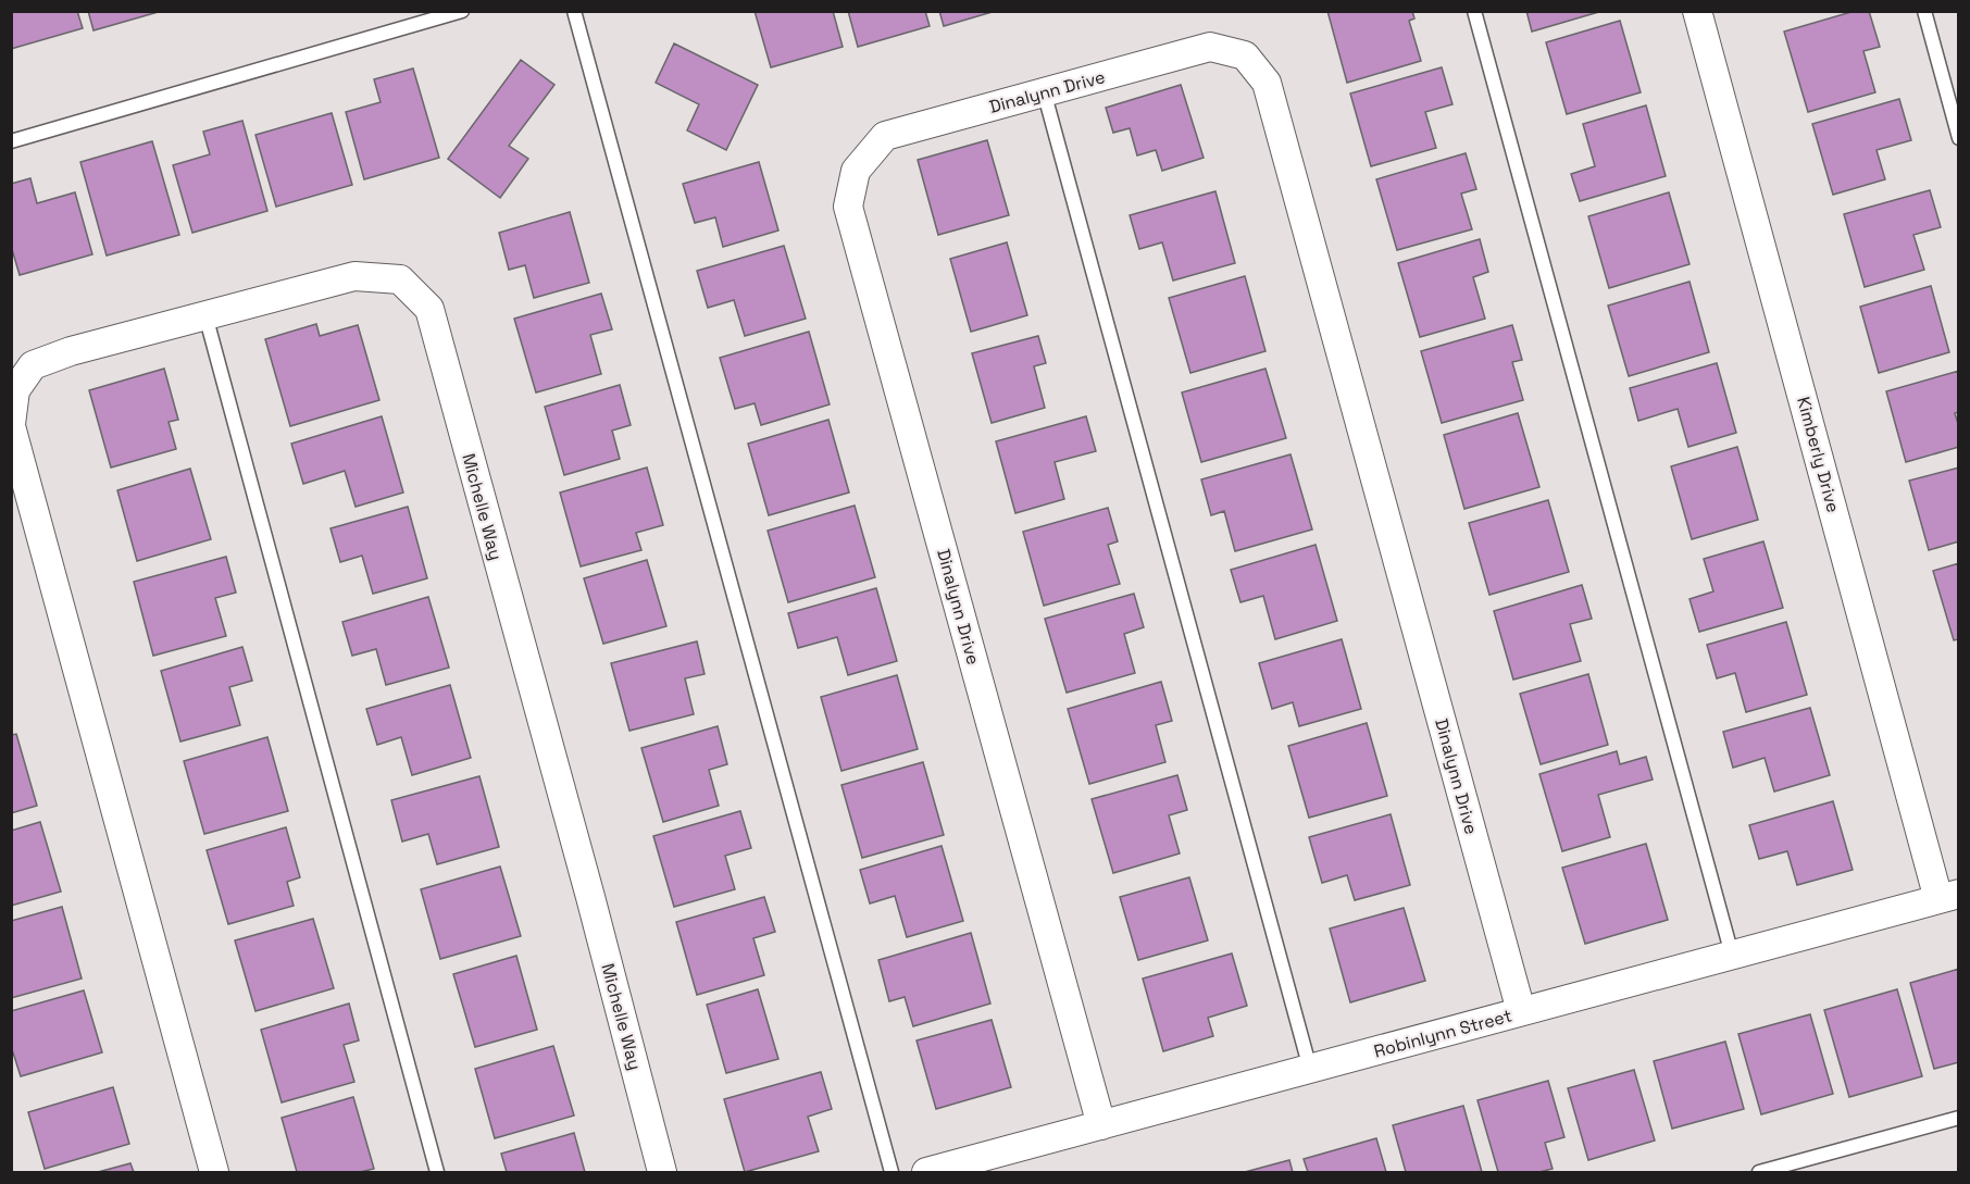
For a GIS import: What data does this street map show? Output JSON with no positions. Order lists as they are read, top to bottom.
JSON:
{
  "streets": {
    "street": [
      "Dinalynn Drive",
      "Kimberly Drive",
      "Michelle Way",
      "Robinlynn Street"
    ]
  },
  "crossings": [
    ["Dinalynn Drive", "Robinlynn Street"],
    ["Kimberly Drive", "Robinlynn Street"]
  ]
}
